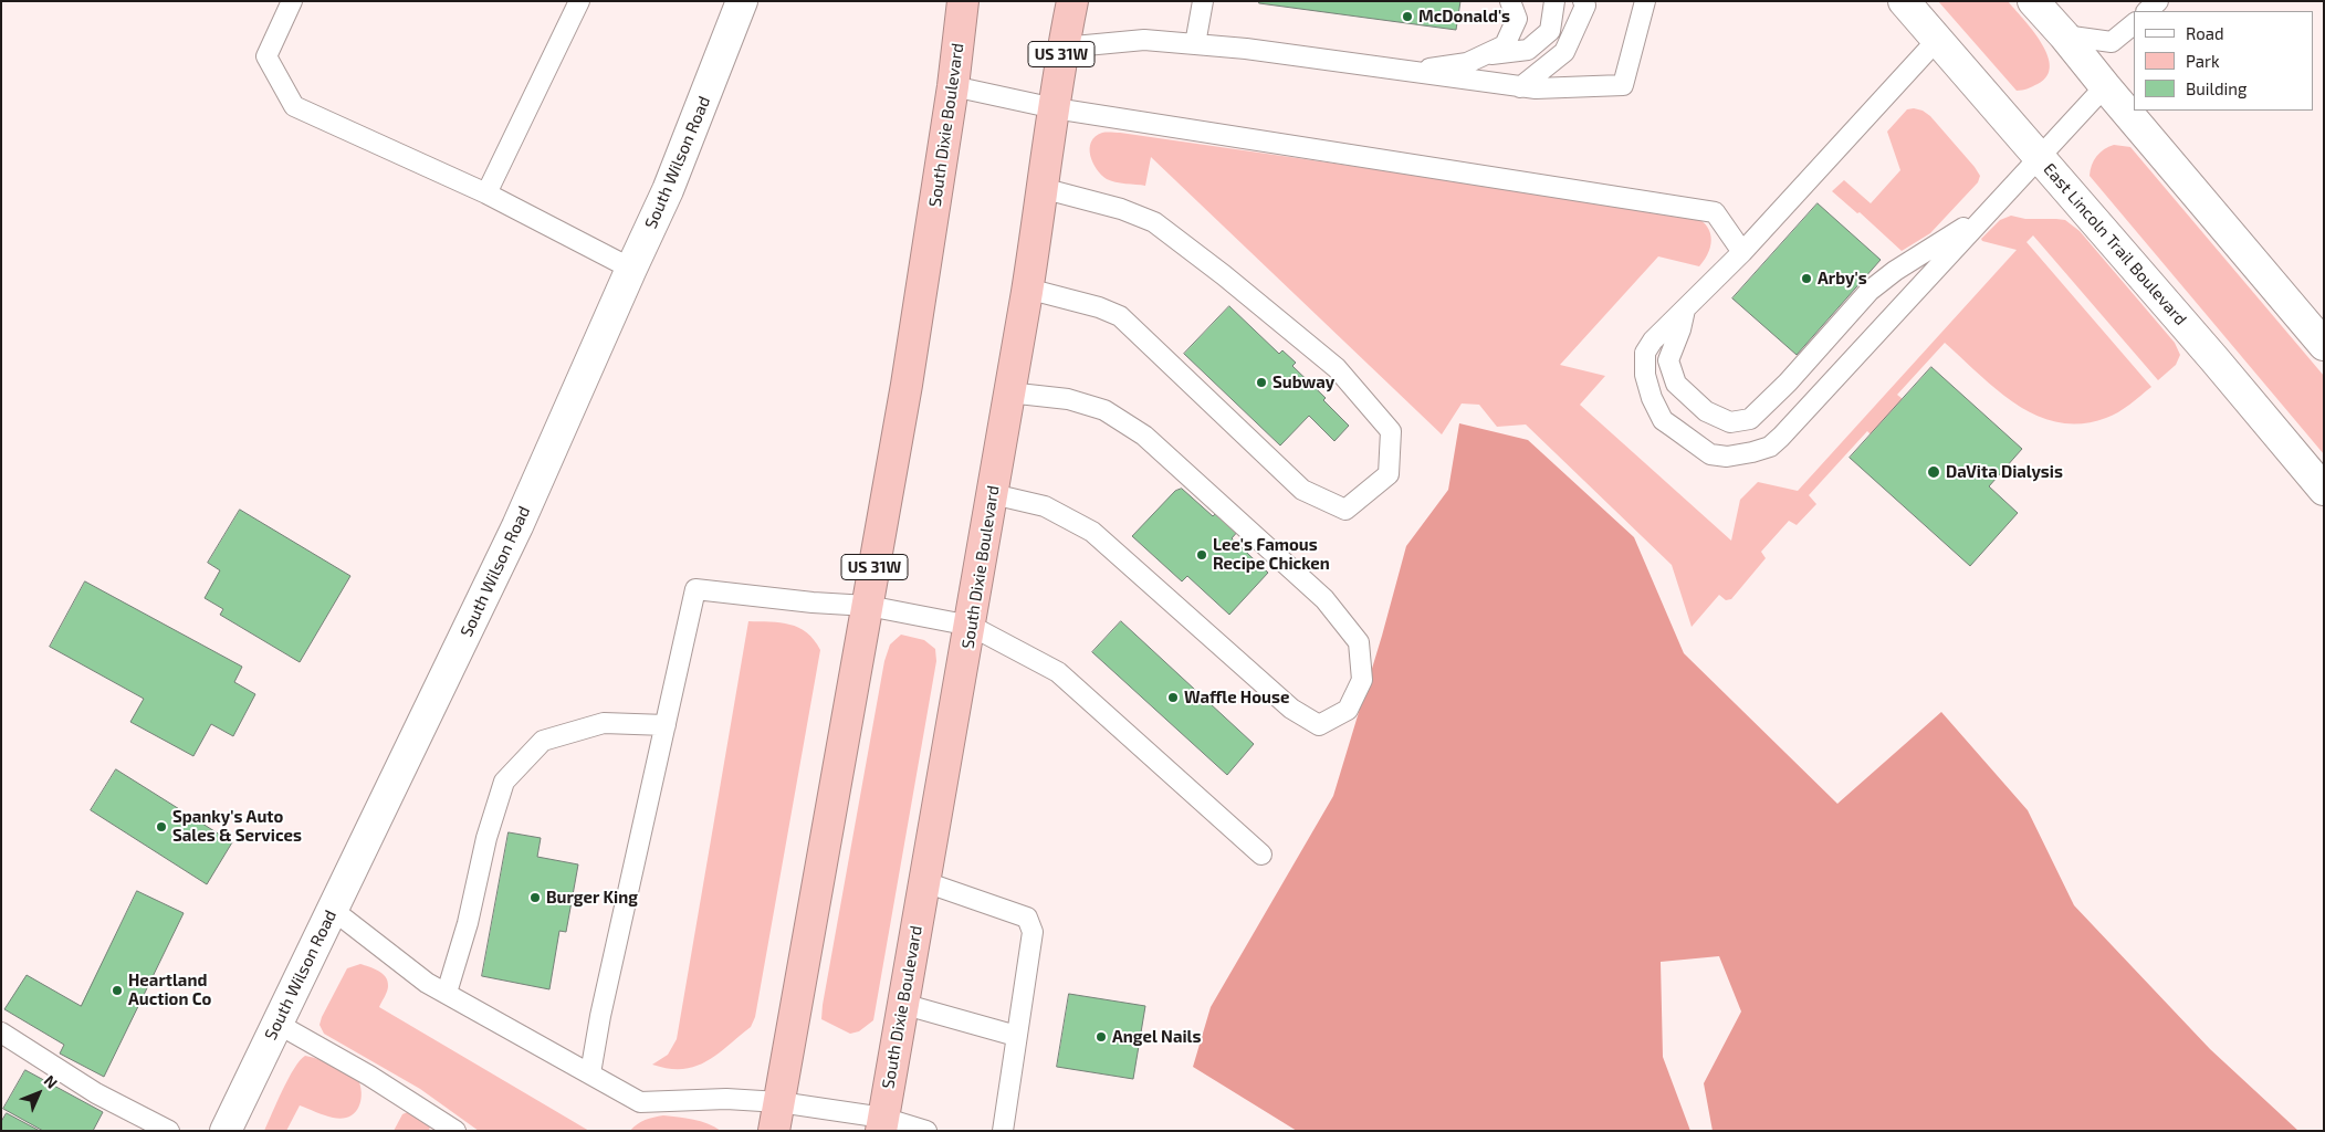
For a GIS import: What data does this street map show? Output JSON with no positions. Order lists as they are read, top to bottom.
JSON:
{
  "streets": {
    "highway": ["US 31W", "South Dixie Boulevard"],
    "main road": ["South Wilson Road", "East Lincoln Trail Boulevard"]
  },
  "places": [
    "McDonald's",
    "Arby's",
    "Subway",
    "DaVita Dialysis",
    "Lee's Famous Recipe Chicken",
    "Waffle House",
    "Spanky's Auto Sales & Services",
    "Burger King",
    "Heartland Auction Co",
    "Angel Nails"
  ],
  "legend": ["Road", "Park", "Building"],
  "north": "top right"
}
